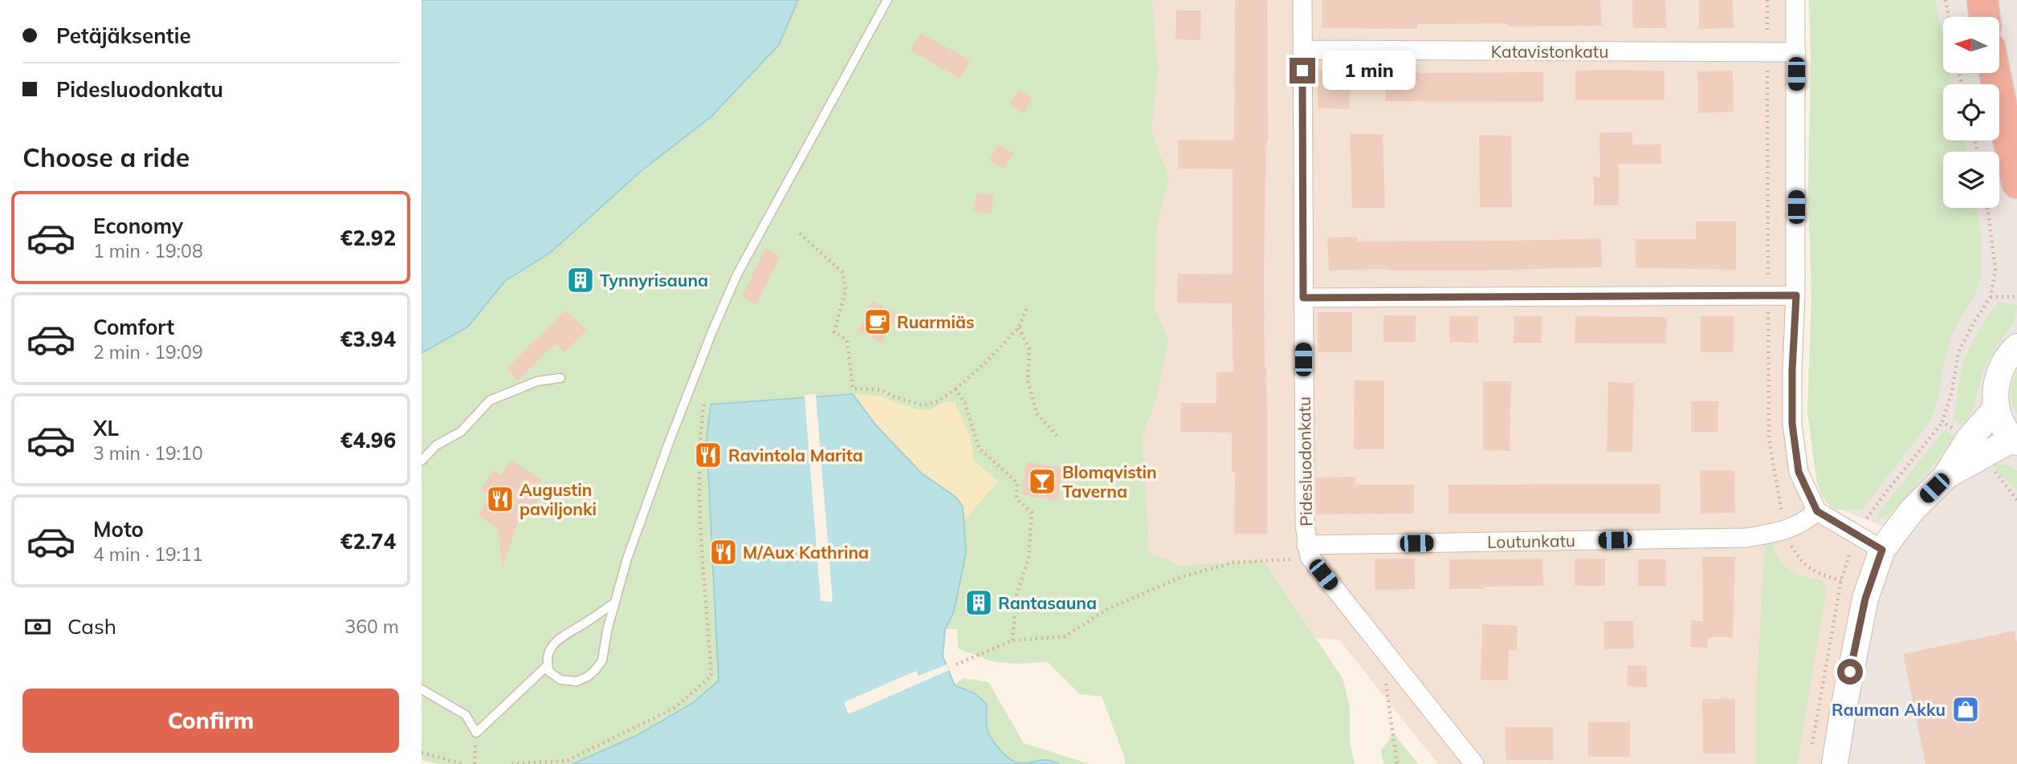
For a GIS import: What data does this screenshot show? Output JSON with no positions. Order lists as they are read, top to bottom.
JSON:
{
  "streets": {
    "street": ["Katavistonkatu", "Pidesluodonkatu", "Loutunkatu"]
  },
  "crossings": [
    ["Katavistonkatu", "Pidesluodonkatu"],
    ["Pidesluodonkatu", "Loutunkatu"]
  ],
  "places": {
    "building": ["Tynnyrisauna", "Rantasauna"],
    "cafe": ["Ruarmiäs"],
    "restaurant": ["Ravintola Marita", "Augustin paviljonki", "M/Aux Kathrina"],
    "bar": ["Blomqvistin Taverna"],
    "shop": ["Rauman Akku"]
  },
  "north": "left",
  "page": {
    "banner": ["Petäjäksentie", "Pidesluodonkatu"],
    "bubble": "1 min",
    "heading": "Choose a ride",
    "list": [
      {
        "name": "Economy",
        "note": "1 min · 19:08",
        "value": "€2.92"
      },
      {
        "name": "Comfort",
        "note": "2 min · 19:09",
        "value": "€3.94"
      },
      {
        "name": "XL",
        "note": "3 min · 19:10",
        "value": "€4.96"
      },
      {
        "name": "Moto",
        "note": "4 min · 19:11",
        "value": "€2.74"
      }
    ],
    "pay": ["Cash", "360 m"],
    "buttons": "Confirm"
  }
}
